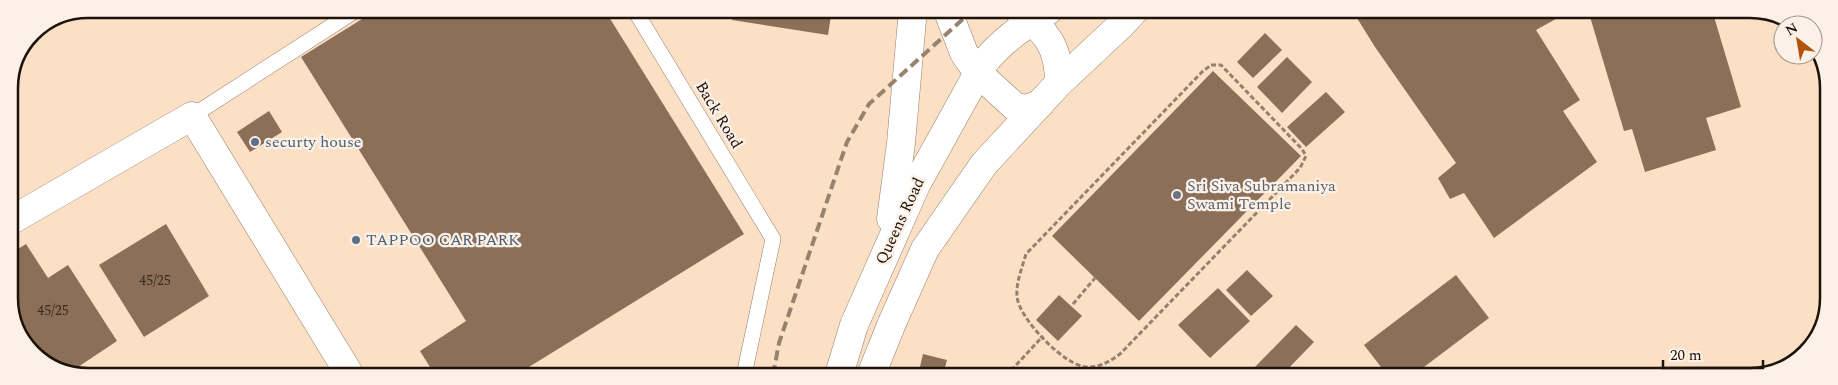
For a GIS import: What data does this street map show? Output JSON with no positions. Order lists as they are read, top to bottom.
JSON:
{
  "streets": {
    "main road": ["Queens Road"],
    "lane": ["Back Road"]
  },
  "places": ["securty house", "Sri Siva Subramaniya Swami Temple", "TAPPOO CAR PARK"],
  "house_numbers": ["45/25", "45/25"],
  "scale_bar": "20 m",
  "north": "top left"
}
